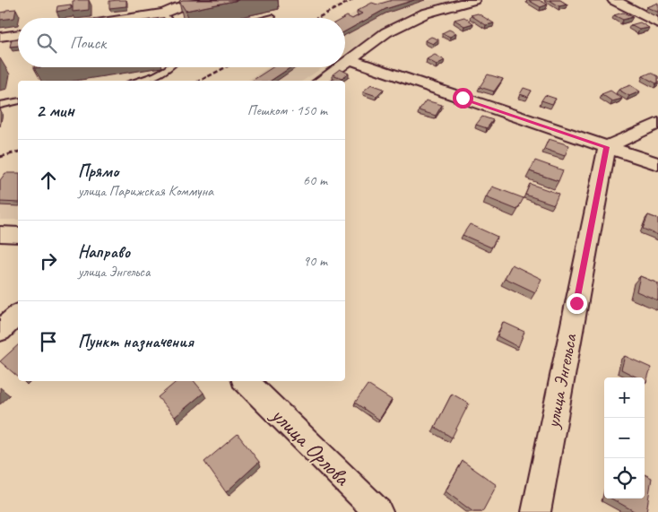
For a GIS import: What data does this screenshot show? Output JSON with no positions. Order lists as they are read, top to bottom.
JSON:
{
  "streets": {
    "street": ["улица Энгельса", "улица Орлова"]
  },
  "page": {
    "search": "Поиск",
    "heading": ["2 мин", "Пешком · 150 m"],
    "list": [
      ["Прямо", "улица Парижская Коммуна", "60 m"],
      ["Направо", "улица Энгельса", "90 m"],
      "Пункт назначения"
    ],
    "map_buttons": ["+", "−"]
  }
}
